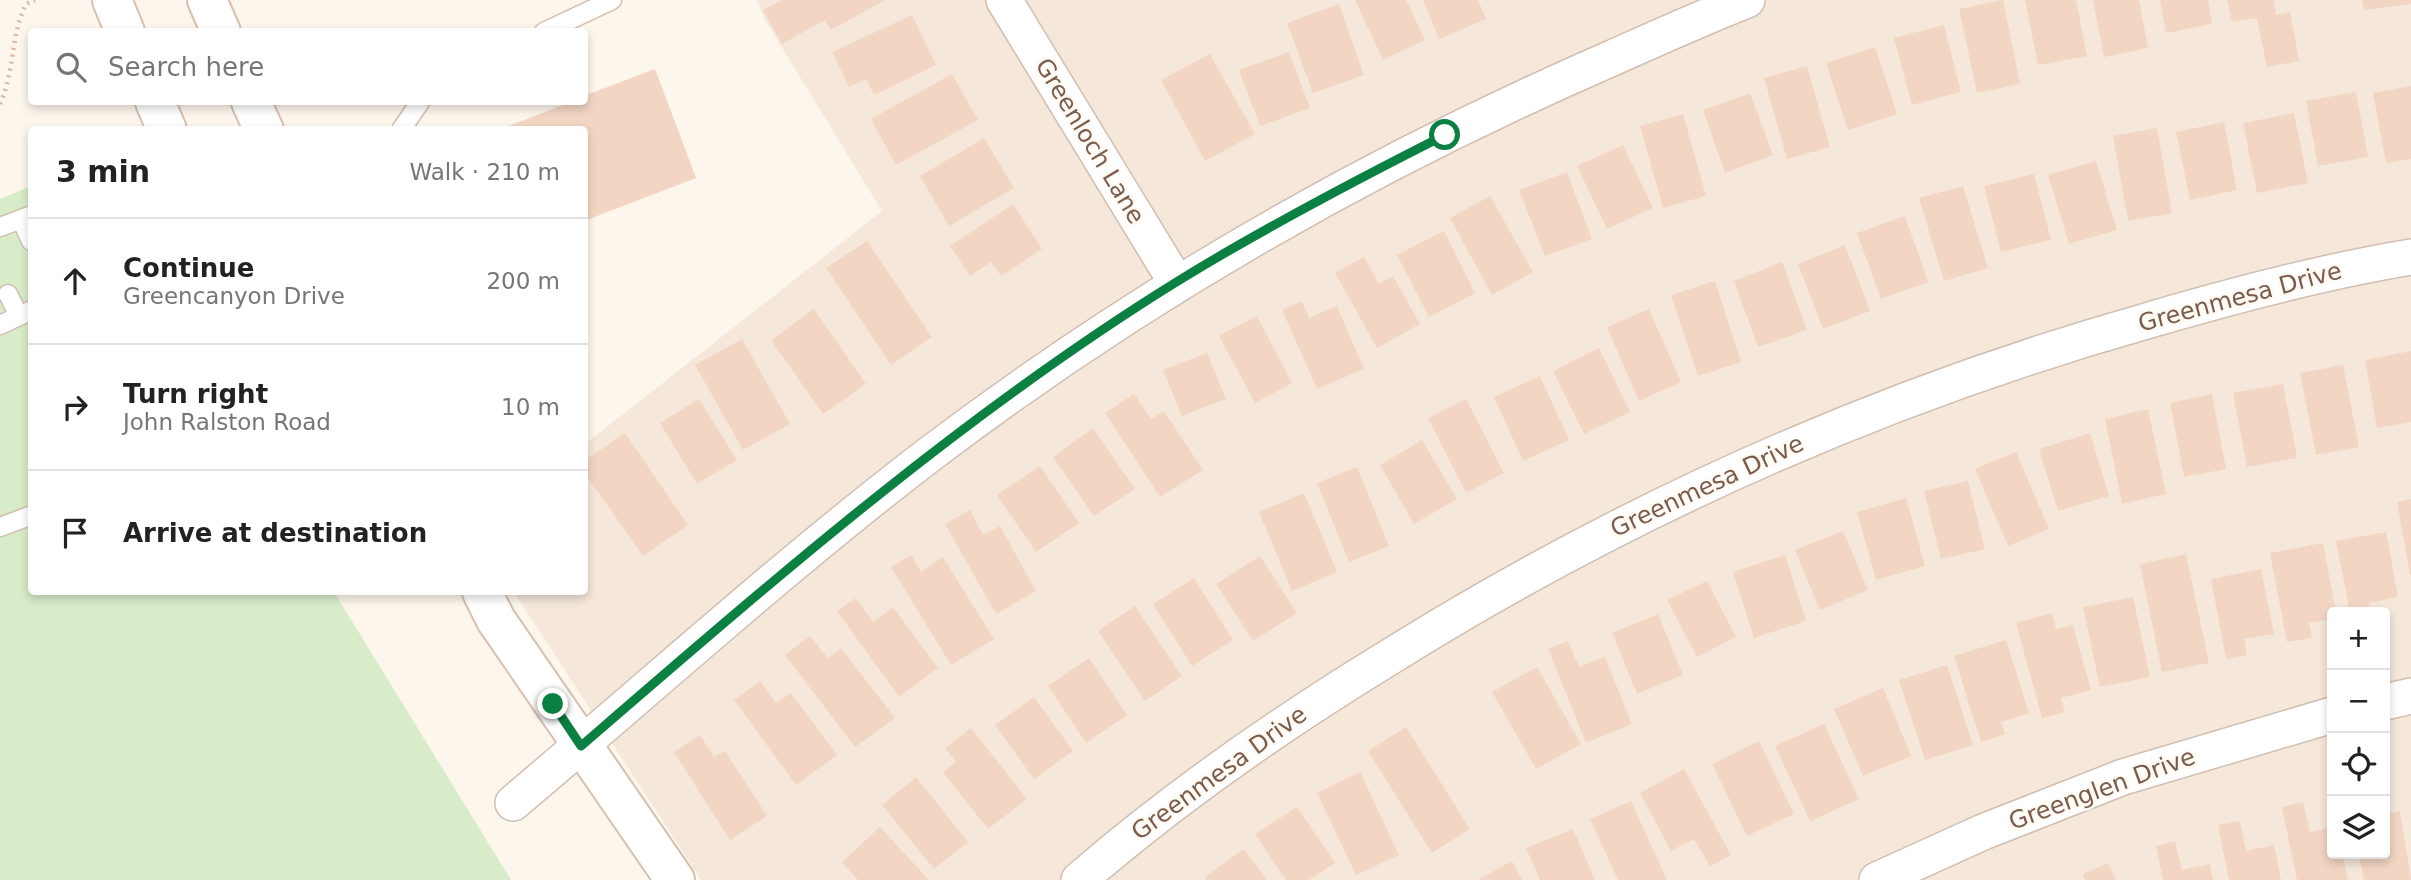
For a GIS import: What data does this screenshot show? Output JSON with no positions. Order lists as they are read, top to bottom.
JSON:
{
  "streets": {
    "street": ["Greenloch Lane", "Greenmesa Drive", "Greenglen Drive"]
  },
  "page": {
    "search": "Search here",
    "heading": ["3 min", "Walk · 210 m"],
    "list": [
      ["Continue", "Greencanyon Drive", "200 m"],
      ["Turn right", "John Ralston Road", "10 m"],
      "Arrive at destination"
    ],
    "map_buttons": ["+", "−"]
  }
}
